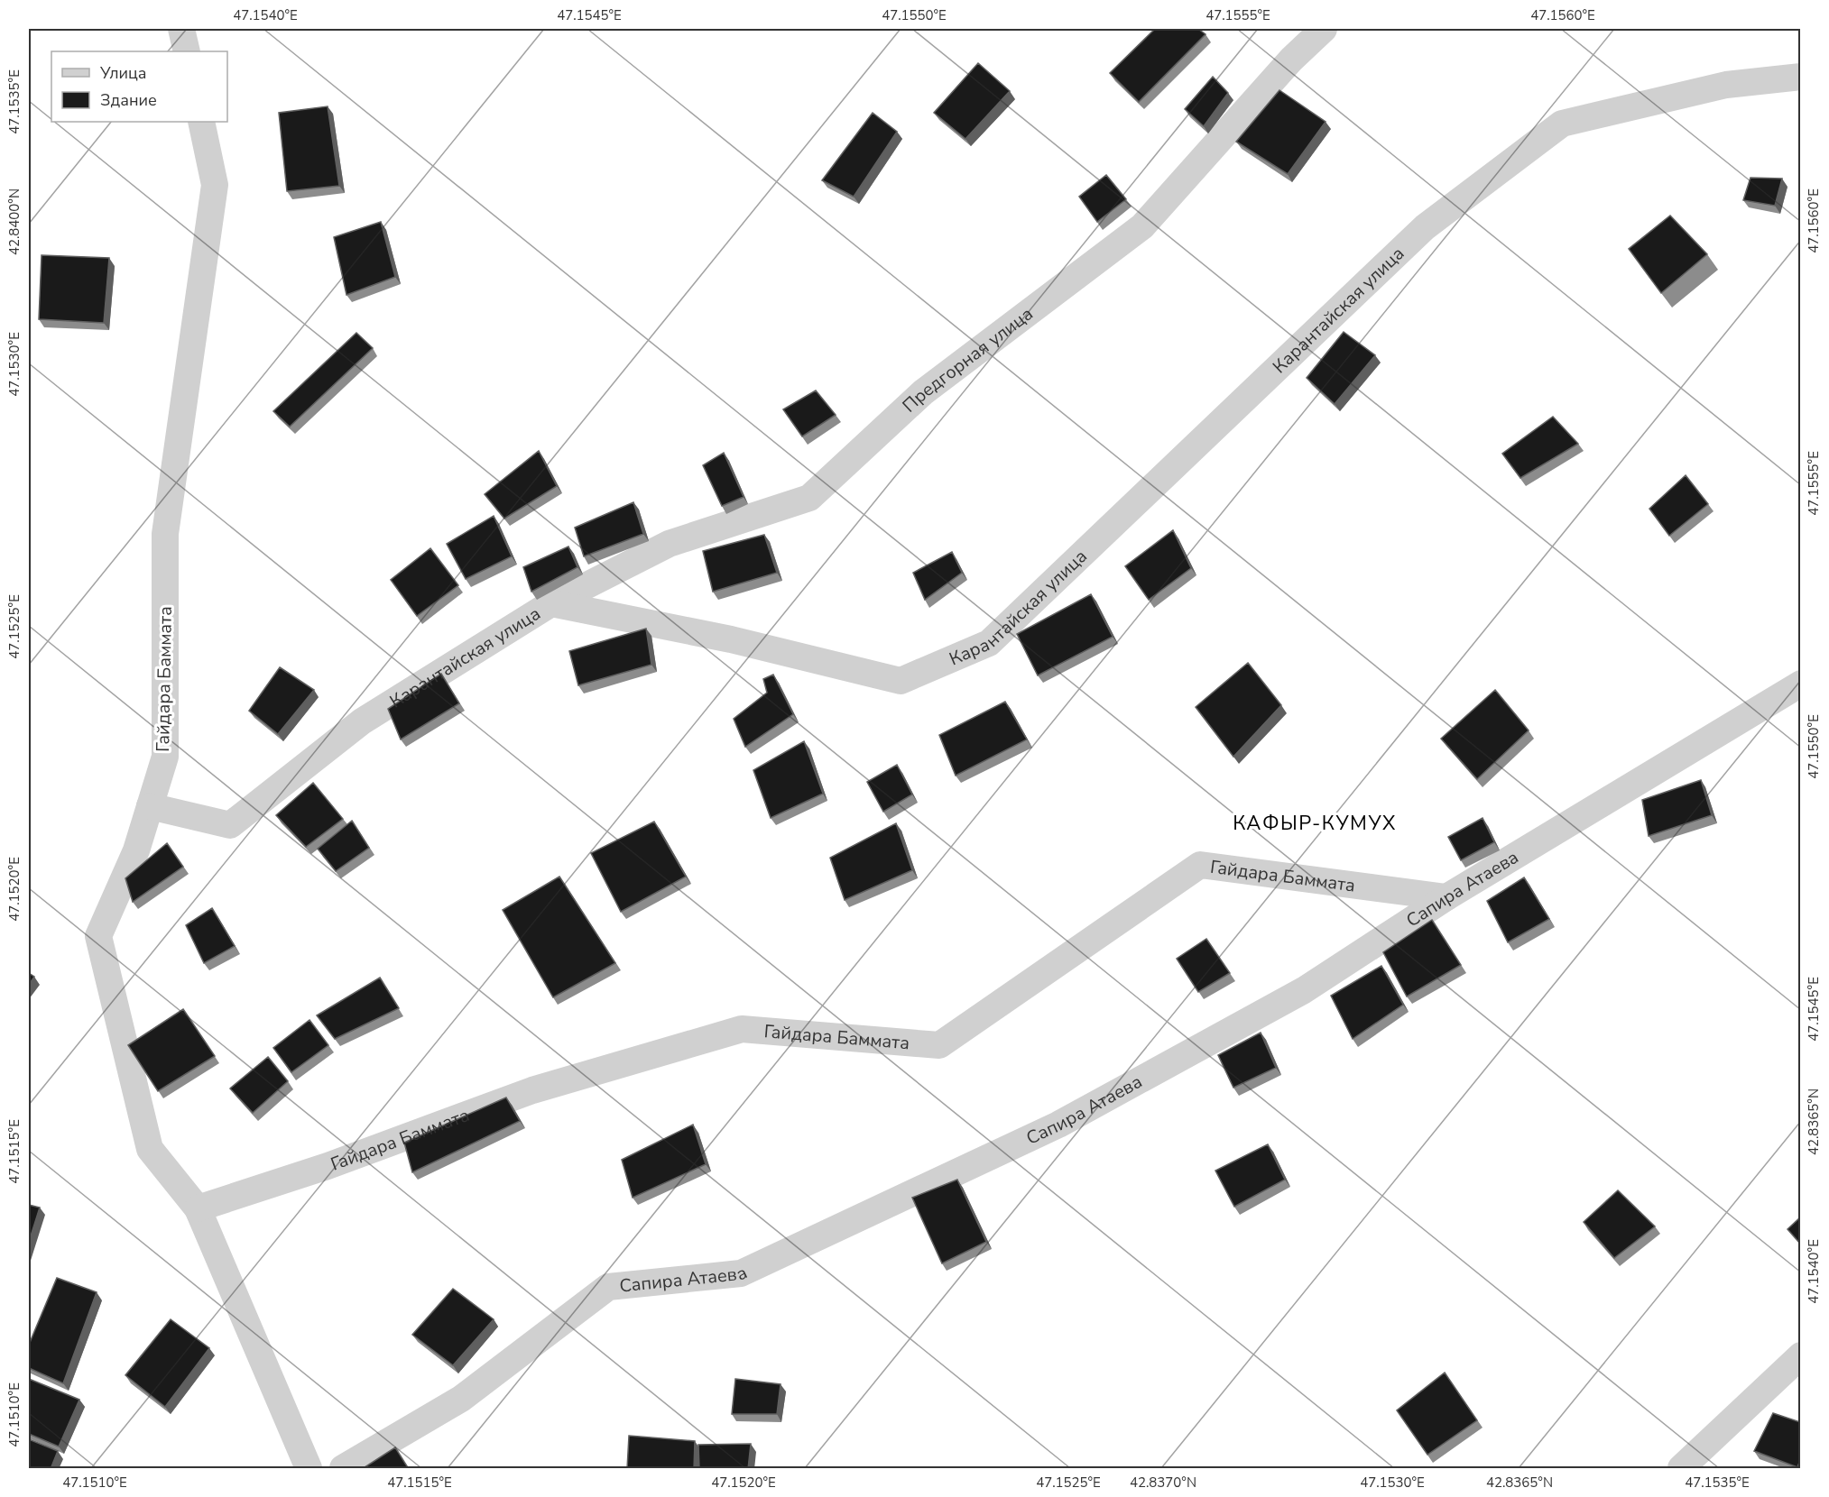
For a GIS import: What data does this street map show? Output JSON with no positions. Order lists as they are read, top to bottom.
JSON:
{
  "streets": {
    "street": [
      "Карантайская улица",
      "Предгорная улица",
      "Гайдара Баммата",
      "Сапира Атаева"
    ]
  },
  "crossings": [
    ["Карантайская улица", "Предгорная улица"],
    ["Карантайская улица", "Гайдара Баммата"],
    ["Гайдара Баммата", "Сапира Атаева"]
  ],
  "districts": ["КАФЫР-КУМУХ"],
  "legend": ["Улица", "Здание"],
  "coordinates": [
    "47.1540°E",
    "47.1545°E",
    "47.1550°E",
    "47.1555°E",
    "47.1560°E",
    "47.1535°E",
    "42.8400°N",
    "47.1530°E",
    "47.1525°E",
    "47.1520°E",
    "42.8365°N",
    "47.1515°E",
    "47.1510°E",
    "42.8370°N"
  ]
}
